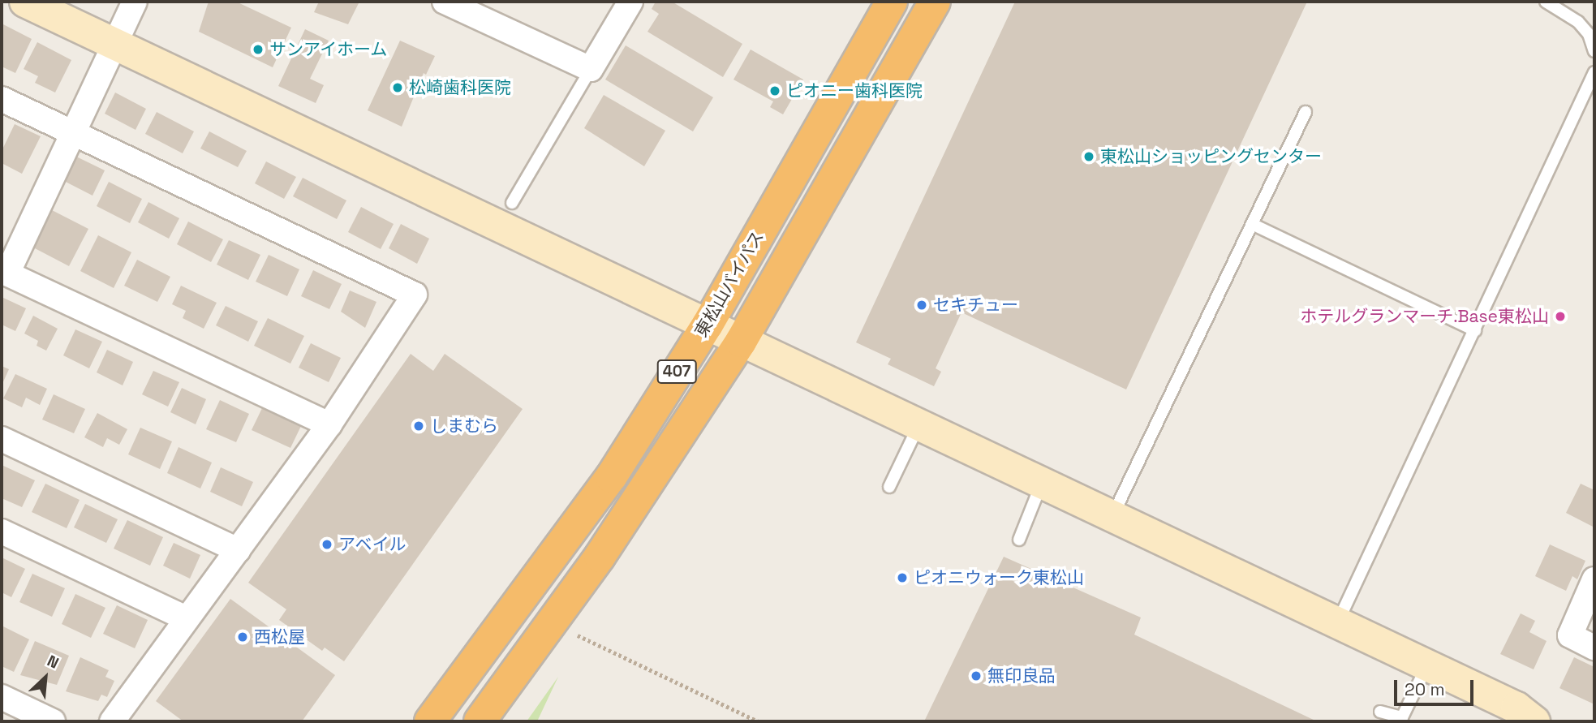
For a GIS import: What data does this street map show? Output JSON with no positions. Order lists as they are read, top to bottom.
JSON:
{
  "streets": {
    "highway": ["東松山バイパス", "407"]
  },
  "places": [
    "サンアイホーム",
    "松崎歯科医院",
    "ピオニー歯科医院",
    "東松山ショッピングセンター",
    "セキチュー",
    "ホテルグランマーチ.Base東松山",
    "しまむら",
    "アベイル",
    "ピオニウォーク東松山",
    "西松屋",
    "無印良品"
  ],
  "scale_bar": "20 m",
  "north": "top right"
}
